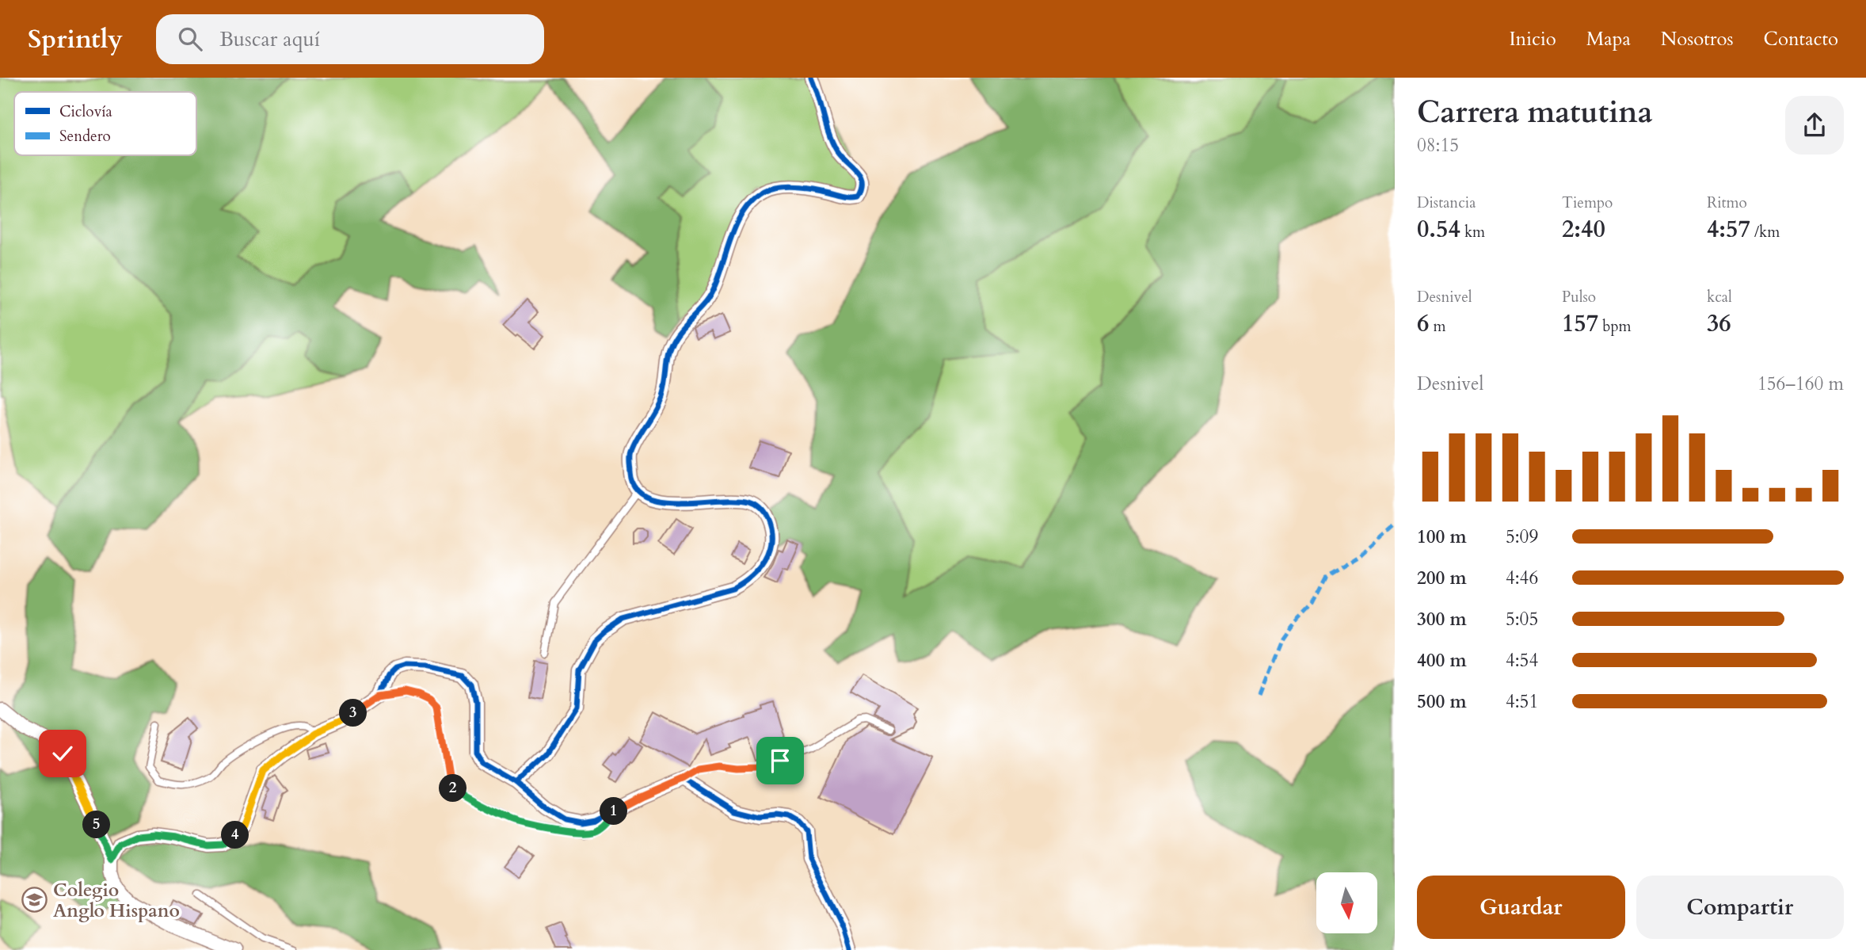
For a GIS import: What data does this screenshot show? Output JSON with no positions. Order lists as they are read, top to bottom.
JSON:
{
  "places": {
    "school or university": ["Colegio Anglo Hispano"]
  },
  "legend": ["Ciclovía", "Sendero"],
  "north": "bottom",
  "page": {
    "header": "Sprintly",
    "search": "Buscar aquí",
    "nav": [
      "Inicio",
      "Mapa",
      "Nosotros",
      "Contacto"
    ],
    "heading": ["Carrera matutina", "08:15"],
    "stats": [
      ["Distancia", "0.54 km"],
      ["Tiempo", "2:40"],
      ["Ritmo", "4:57 /km"],
      ["Desnivel", "6 m"],
      ["Pulso", "157 bpm"],
      ["kcal", "36"]
    ],
    "chart": ["Desnivel", "156–160 m"],
    "list": [
      {
        "name": "100 m",
        "note": "5:09"
      },
      {
        "name": "200 m",
        "note": "4:46"
      },
      {
        "name": "300 m",
        "note": "5:05"
      },
      {
        "name": "400 m",
        "note": "4:54"
      },
      {
        "name": "500 m",
        "note": "4:51"
      }
    ],
    "pins": [
      "3",
      "2",
      "1",
      "5",
      "4"
    ],
    "buttons": ["Guardar", "Compartir"]
  }
}
